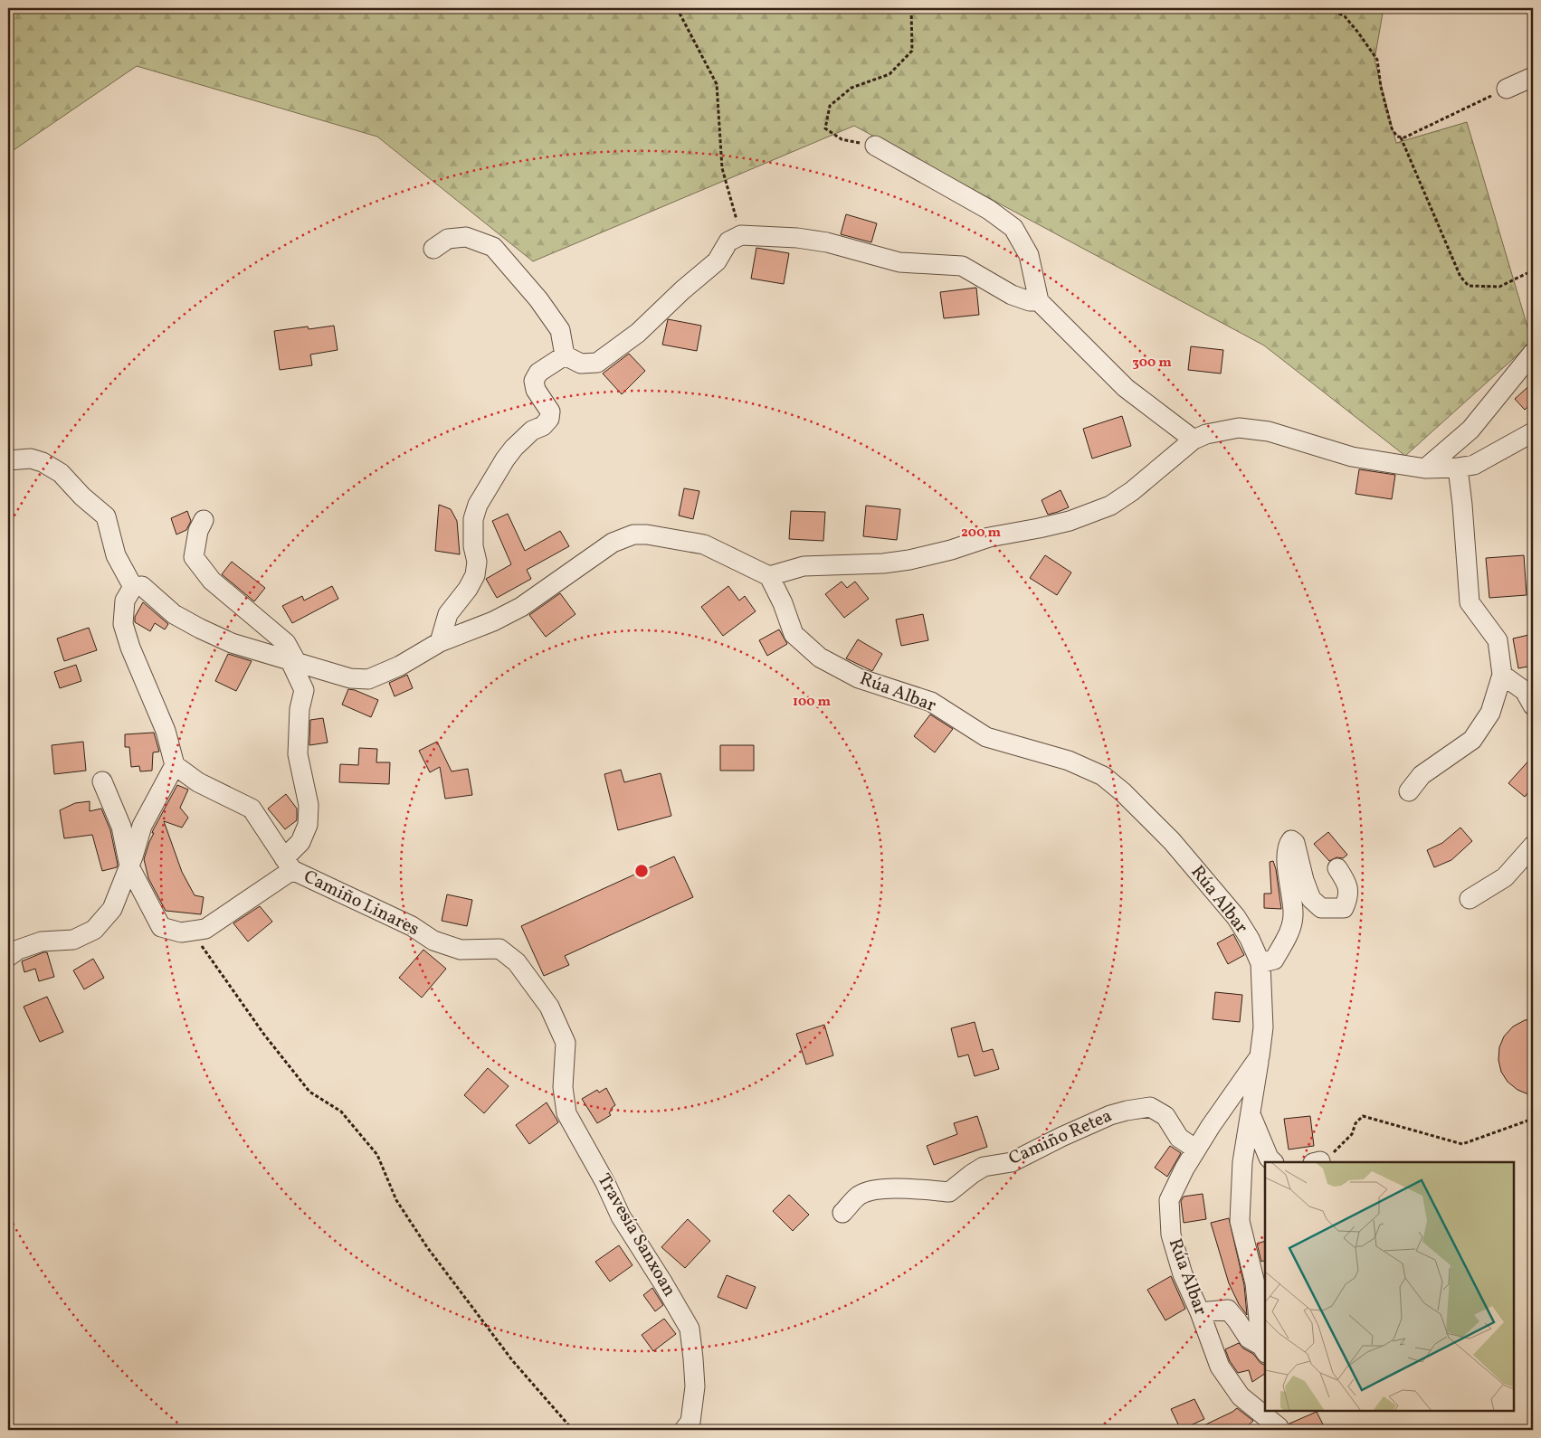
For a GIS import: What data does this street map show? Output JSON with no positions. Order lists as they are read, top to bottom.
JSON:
{
  "streets": {
    "street": [
      "Rúa Albar",
      "Camiño Linares",
      "Camiño Retea",
      "Travesía Sanxoan"
    ]
  },
  "crossings": [
    ["Rúa Albar", "Camiño Retea"],
    ["Camiño Linares", "Travesía Sanxoan"]
  ],
  "rings": ["300 m", "200 m", "100 m"]
}
